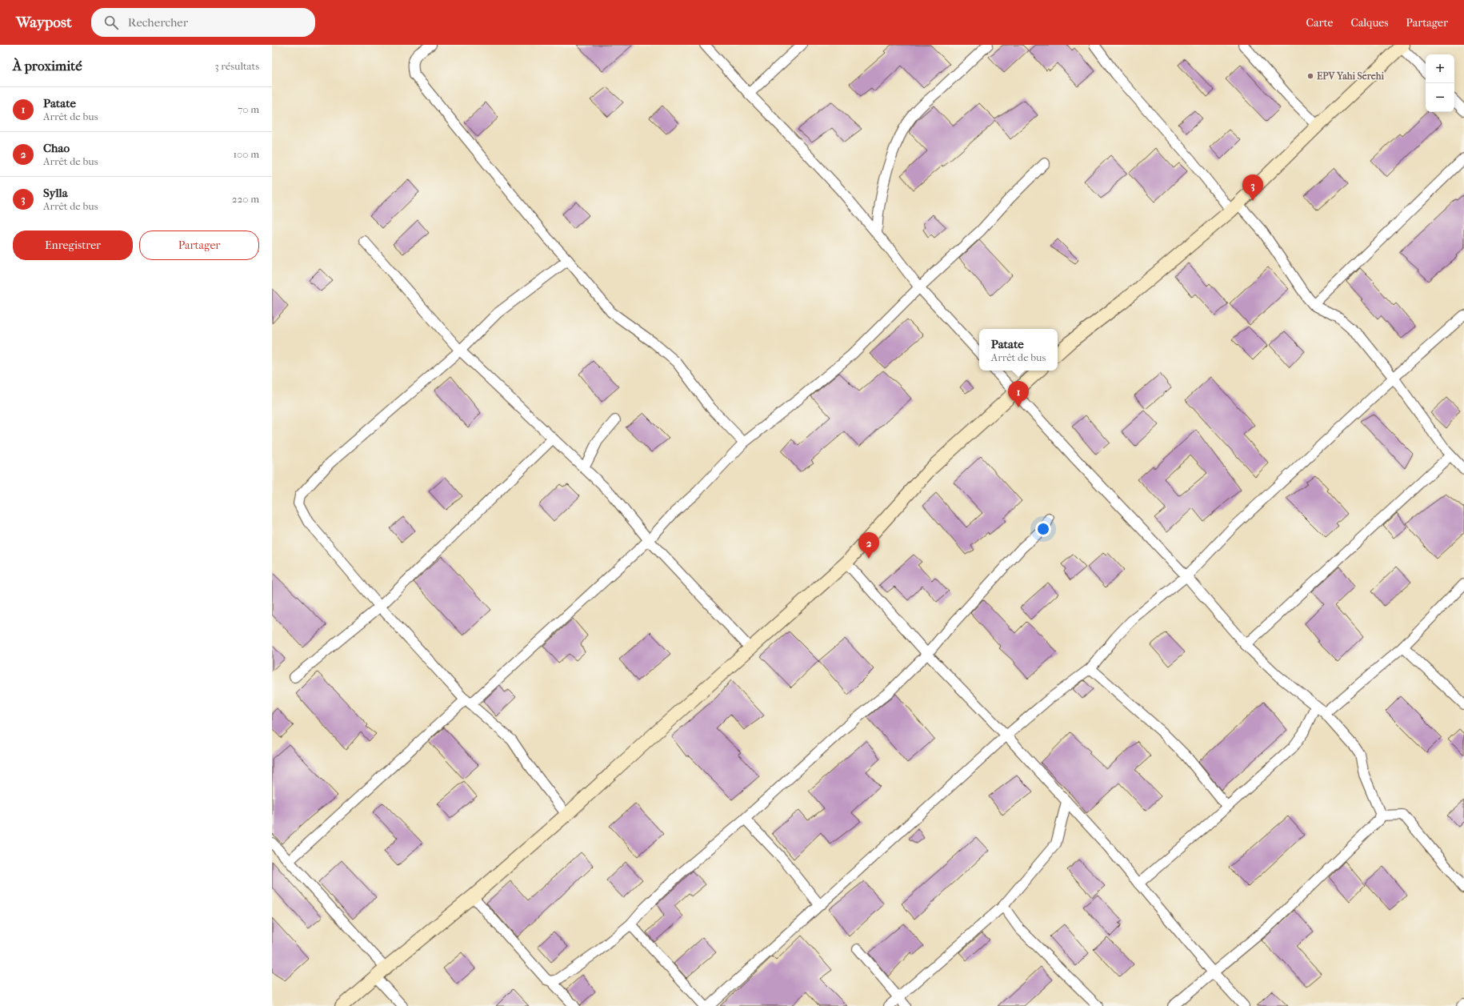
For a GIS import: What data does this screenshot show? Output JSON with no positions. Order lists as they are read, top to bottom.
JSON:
{
  "places": ["EPV Yahi Serehi"],
  "page": {
    "header": "Waypost",
    "search": "Rechercher",
    "nav": ["Carte", "Calques", "Partager"],
    "heading": ["À proximité", "3 résultats"],
    "map_buttons": ["+", "−"],
    "list": [
      {
        "mark": "1",
        "name": "Patate",
        "note": "Arrêt de bus",
        "value": "70 m"
      },
      {
        "mark": "2",
        "name": "Chao",
        "note": "Arrêt de bus",
        "value": "100 m"
      },
      {
        "mark": "3",
        "name": "Sylla",
        "note": "Arrêt de bus",
        "value": "220 m"
      }
    ],
    "pins": ["3", "1", "2"],
    "buttons": ["Enregistrer", "Partager"],
    "popup": ["Patate", "Arrêt de bus"]
  }
}
